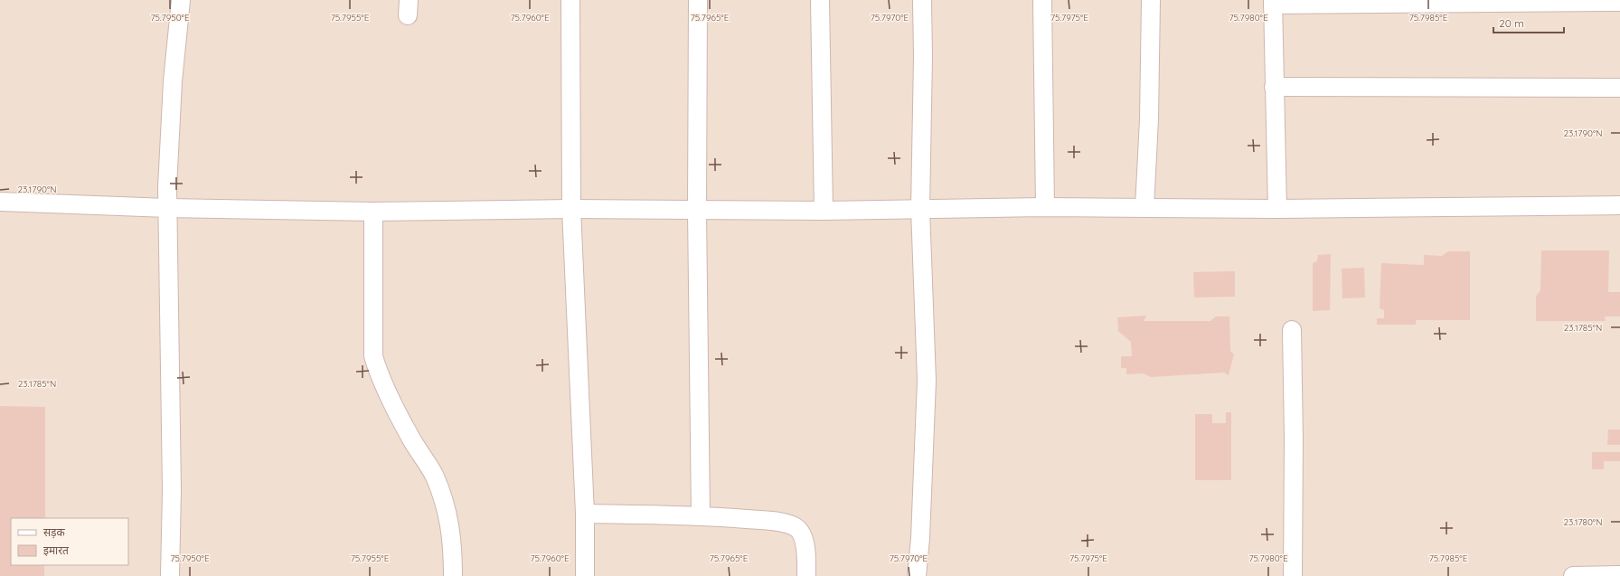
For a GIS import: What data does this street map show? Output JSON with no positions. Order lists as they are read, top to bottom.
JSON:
{
  "legend": ["सड़क", "इमारत"],
  "scale_bar": "20 m",
  "coordinates": [
    "75.7950°E",
    "75.7955°E",
    "75.7960°E",
    "75.7965°E",
    "75.7970°E",
    "75.7975°E",
    "75.7980°E",
    "75.7985°E",
    "23.1790°N",
    "23.1785°N",
    "23.1780°N"
  ]
}
